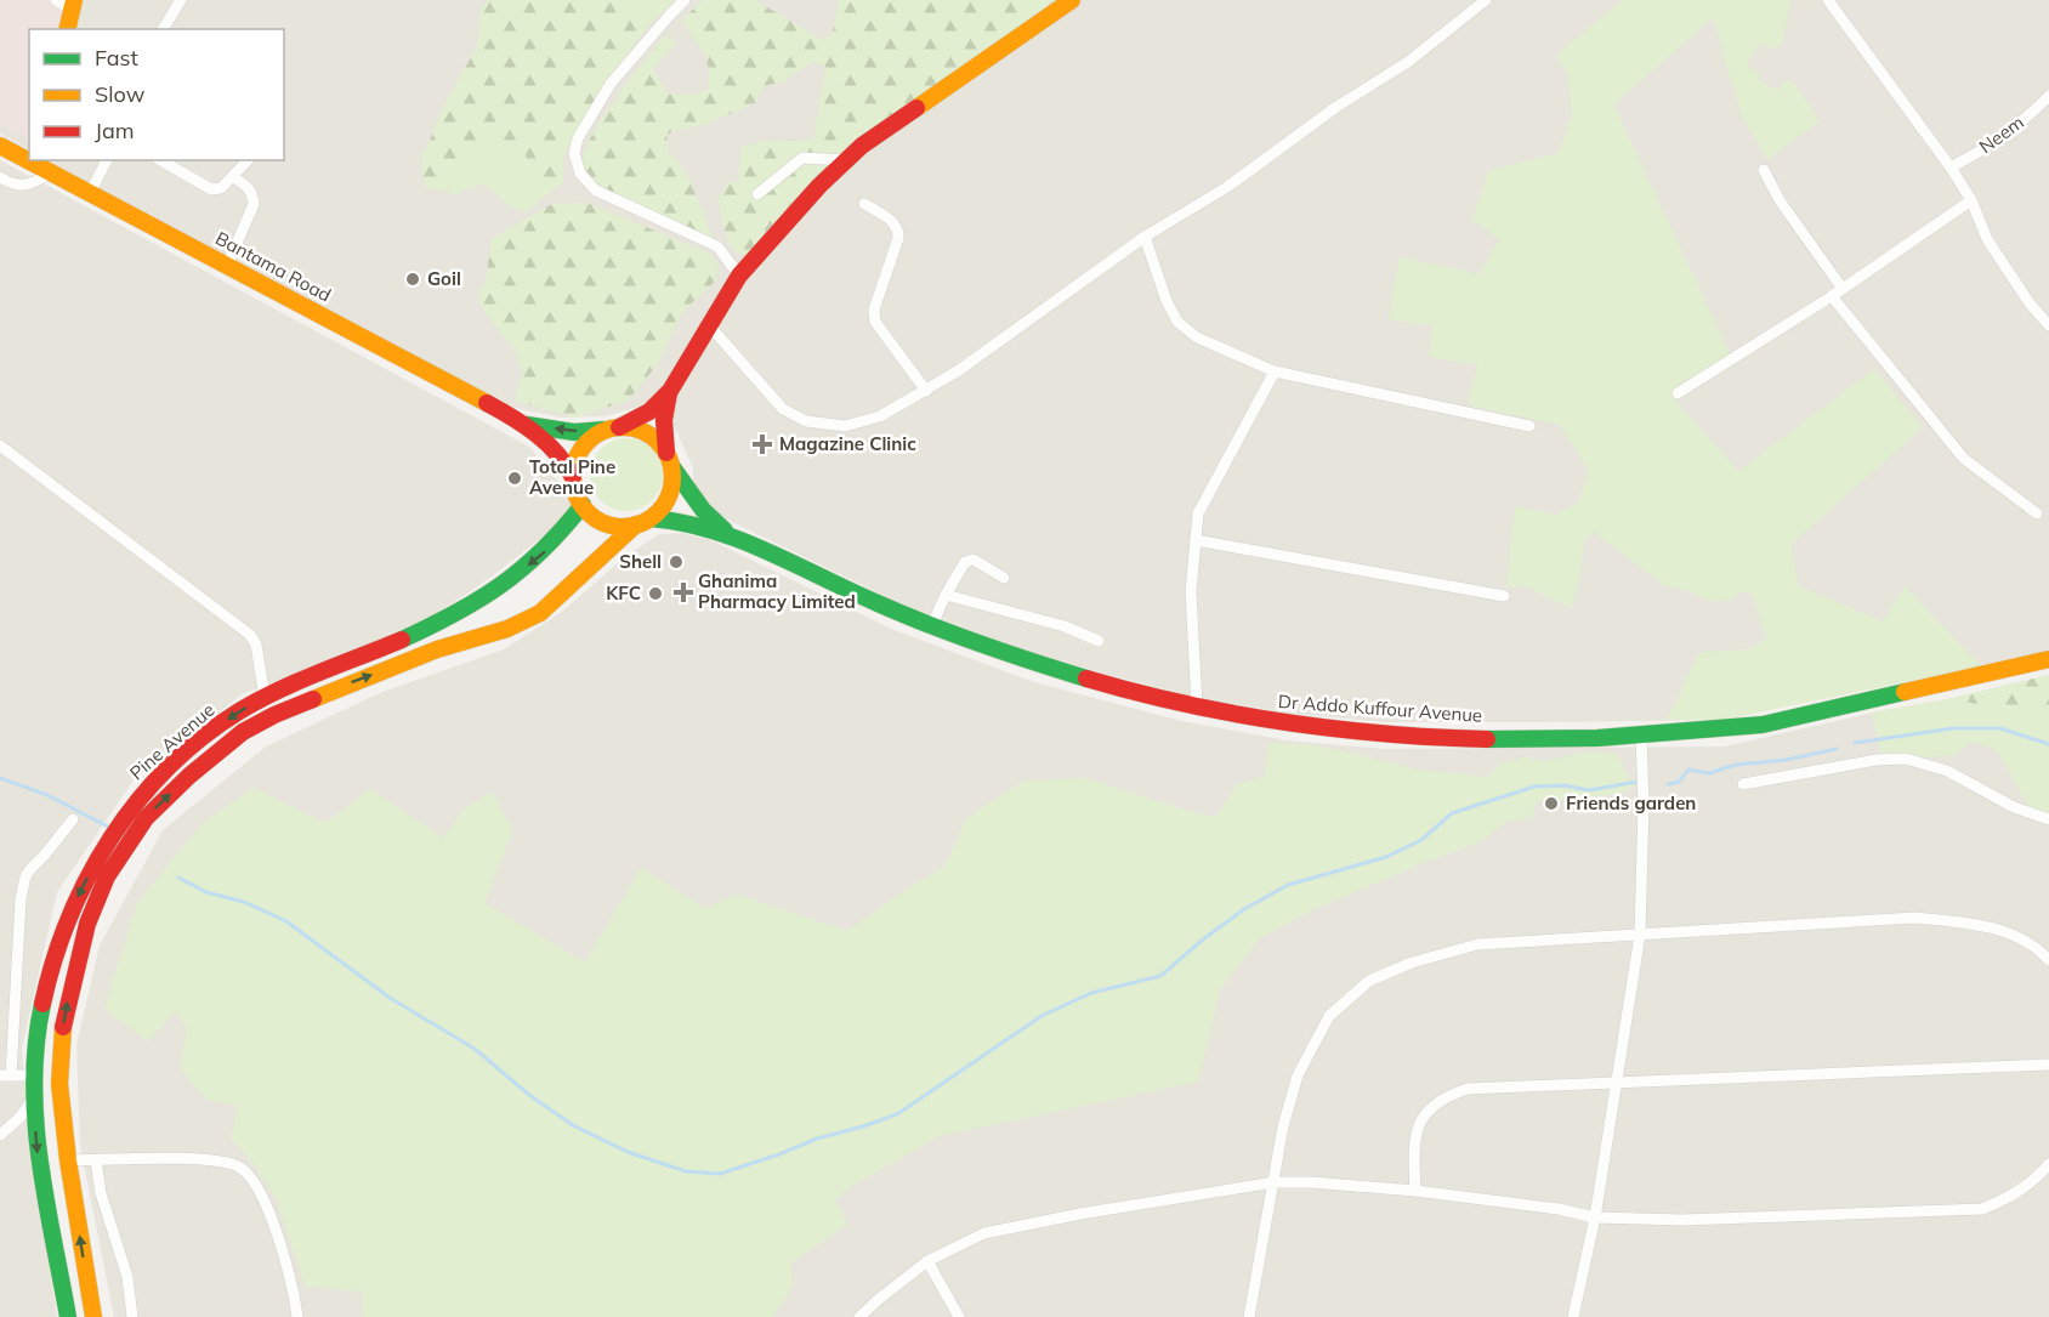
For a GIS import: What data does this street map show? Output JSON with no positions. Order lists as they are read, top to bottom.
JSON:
{
  "streets": {
    "main road": ["Bantama Road", "Dr Addo Kuffour Avenue", "Pine Avenue"],
    "street": ["Neem"]
  },
  "one_way": ["Pine Avenue"],
  "places": {
    "other": [
      "Goil",
      "Total Pine Avenue",
      "Shell",
      "KFC",
      "Friends garden"
    ],
    "health": ["Magazine Clinic", "Ghanima Pharmacy Limited"]
  },
  "legend": ["Fast", "Slow", "Jam"]
}
